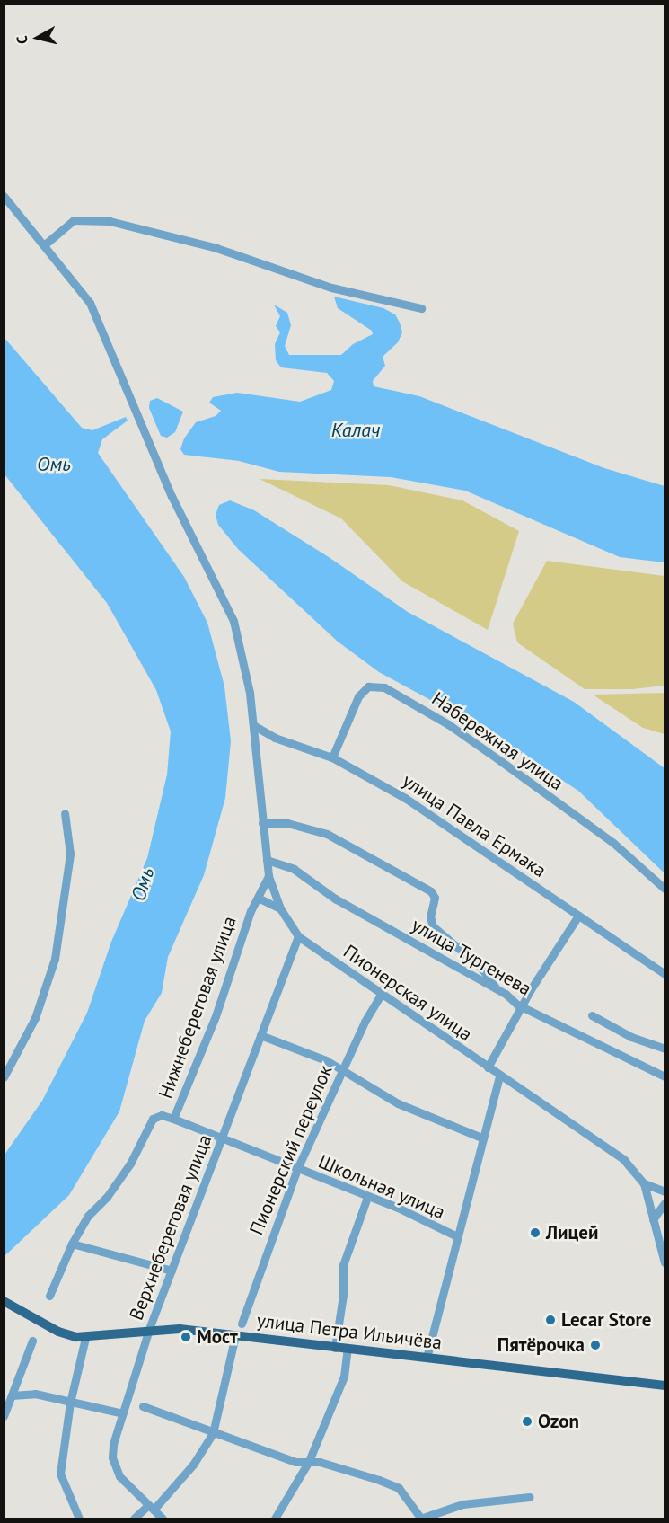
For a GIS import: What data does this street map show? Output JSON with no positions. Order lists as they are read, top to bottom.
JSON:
{
  "streets": {
    "main road": ["улица Петра Ильичёва"],
    "street": [
      "Набережная улица",
      "улица Павла Ермака",
      "улица Тургенева",
      "Пионерская улица",
      "Нижнебереговая улица",
      "Пионерский переулок",
      "Школьная улица",
      "Верхнебереговая улица"
    ]
  },
  "crossings": [
    ["Набережная улица", "улица Павла Ермака"],
    ["улица Павла Ермака", "Пионерская улица"],
    ["улица Тургенева", "Пионерская улица"],
    ["Пионерская улица", "Нижнебереговая улица"],
    ["Пионерская улица", "Пионерский переулок"],
    ["Пионерская улица", "Верхнебереговая улица"],
    ["Нижнебереговая улица", "Школьная улица"],
    ["Пионерский переулок", "Школьная улица"],
    ["Школьная улица", "Верхнебереговая улица"],
    ["Верхнебереговая улица", "улица Петра Ильичёва"]
  ],
  "water": ["Калач", "Омь"],
  "places": [
    "Лицей",
    "Lecar Store",
    "Мост",
    "Пятёрочка",
    "Ozon"
  ],
  "north": "left"
}
